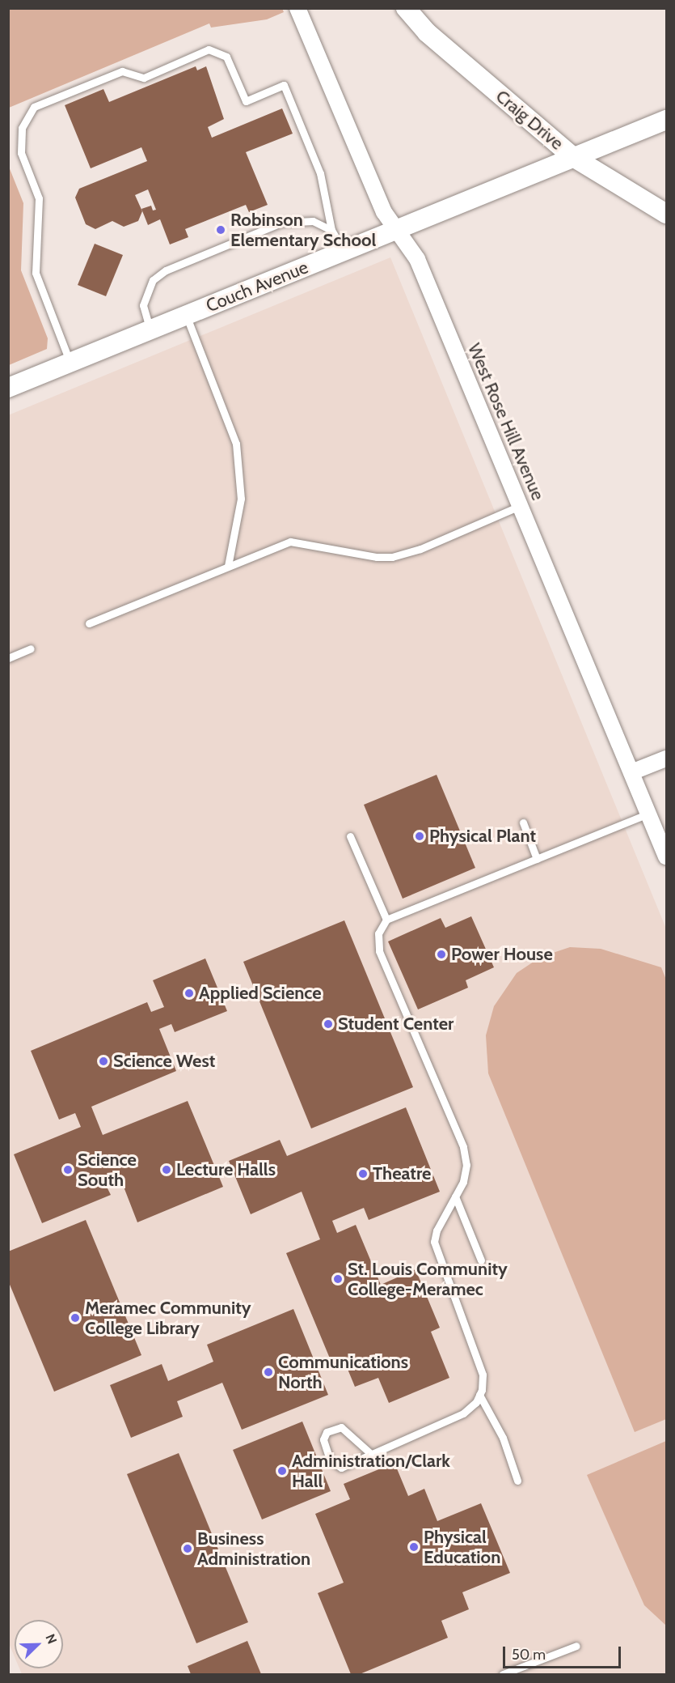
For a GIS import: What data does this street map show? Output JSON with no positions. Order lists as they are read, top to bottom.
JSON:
{
  "streets": {
    "street": ["Craig Drive", "Couch Avenue", "West Rose Hill Avenue"]
  },
  "crossings": [
    ["Craig Drive", "Couch Avenue"],
    ["Couch Avenue", "West Rose Hill Avenue"]
  ],
  "places": [
    "Robinson Elementary School",
    "Physical Plant",
    "Power House",
    "Applied Science",
    "Student Center",
    "Science West",
    "Science South",
    "Lecture Halls",
    "Theatre",
    "St. Louis Community College-Meramec",
    "Meramec Community College Library",
    "Communications North",
    "Administration/Clark Hall",
    "Physical Education",
    "Business Administration"
  ],
  "scale_bar": "50 m",
  "north": "top right"
}
